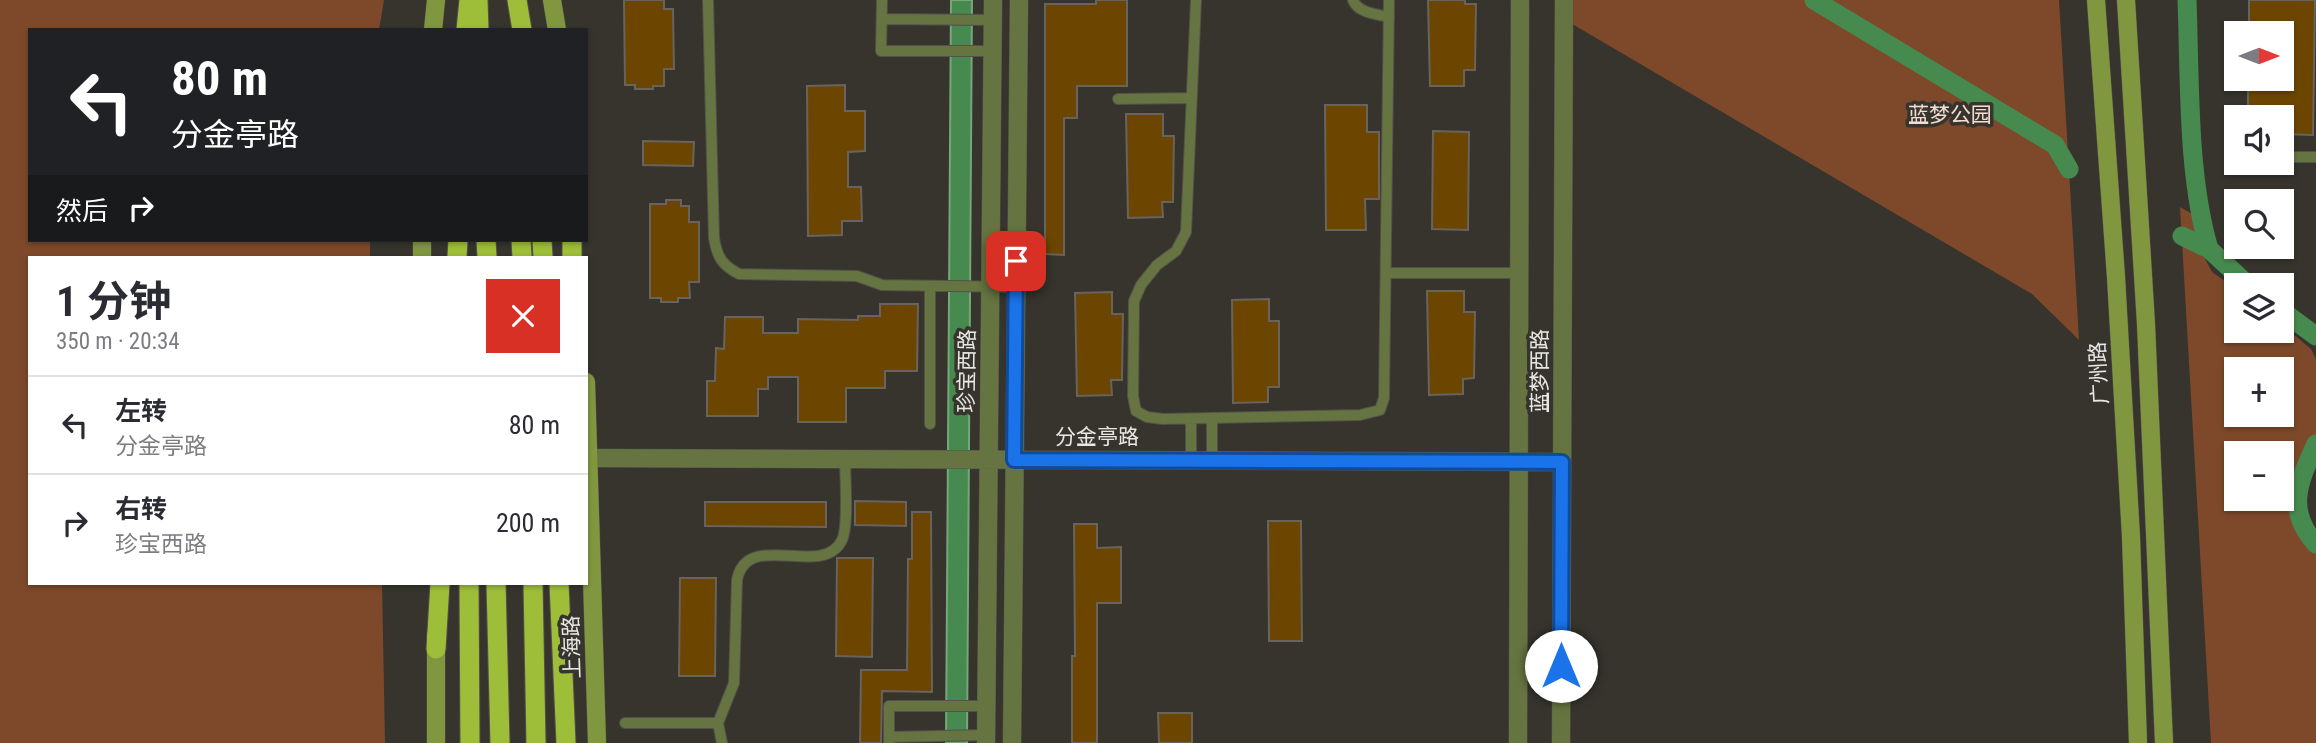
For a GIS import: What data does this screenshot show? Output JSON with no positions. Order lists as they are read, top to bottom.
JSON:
{
  "streets": {
    "highway": ["上海路"],
    "main road": ["广州路"],
    "street": ["珍宝西路", "蓝梦西路", "分金亭路"]
  },
  "crossings": [
    ["珍宝西路", "分金亭路"],
    ["蓝梦西路", "分金亭路"],
    ["分金亭路", "上海路"]
  ],
  "parks": ["蓝梦公园"],
  "north": "right",
  "page": {
    "map_buttons": ["+", "−"],
    "turn": ["80 m", "分金亭路"],
    "then": "然后",
    "heading": ["1 分钟", "350 m · 20:34"],
    "list": [
      {
        "name": "左转",
        "note": "分金亭路",
        "value": "80 m"
      },
      {
        "name": "右转",
        "note": "珍宝西路",
        "value": "200 m"
      }
    ]
  }
}
